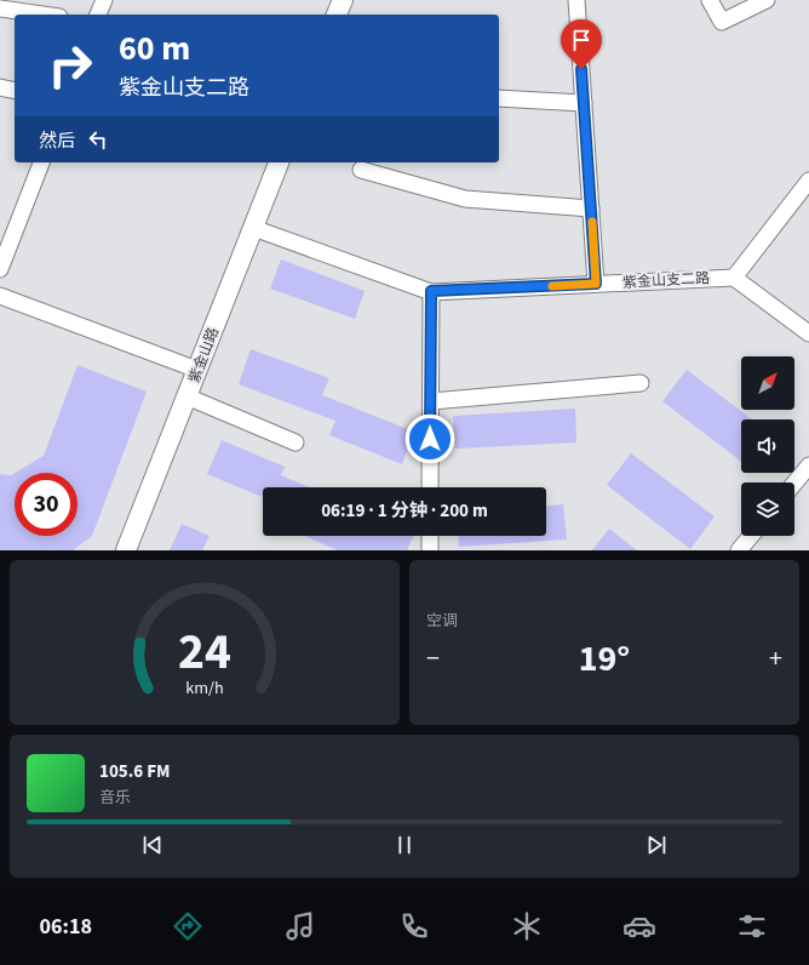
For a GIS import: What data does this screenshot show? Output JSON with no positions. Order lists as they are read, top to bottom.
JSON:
{
  "streets": {
    "street": ["紫金山支二路", "紫金山路"]
  },
  "crossings": [
    ["紫金山支二路", "紫金山路"]
  ],
  "north": "top right",
  "page": {
    "turn": ["60 m", "紫金山支二路"],
    "then": "然后",
    "limit": "30",
    "trip": "06:19 · 1 分钟 · 200 m",
    "tile": "空调",
    "heat": ["−", "19°", "+"],
    "song": ["105.6 FM", "音乐"],
    "tabs": "06:18",
    "gauge": ["24", "km/h"]
  }
}
